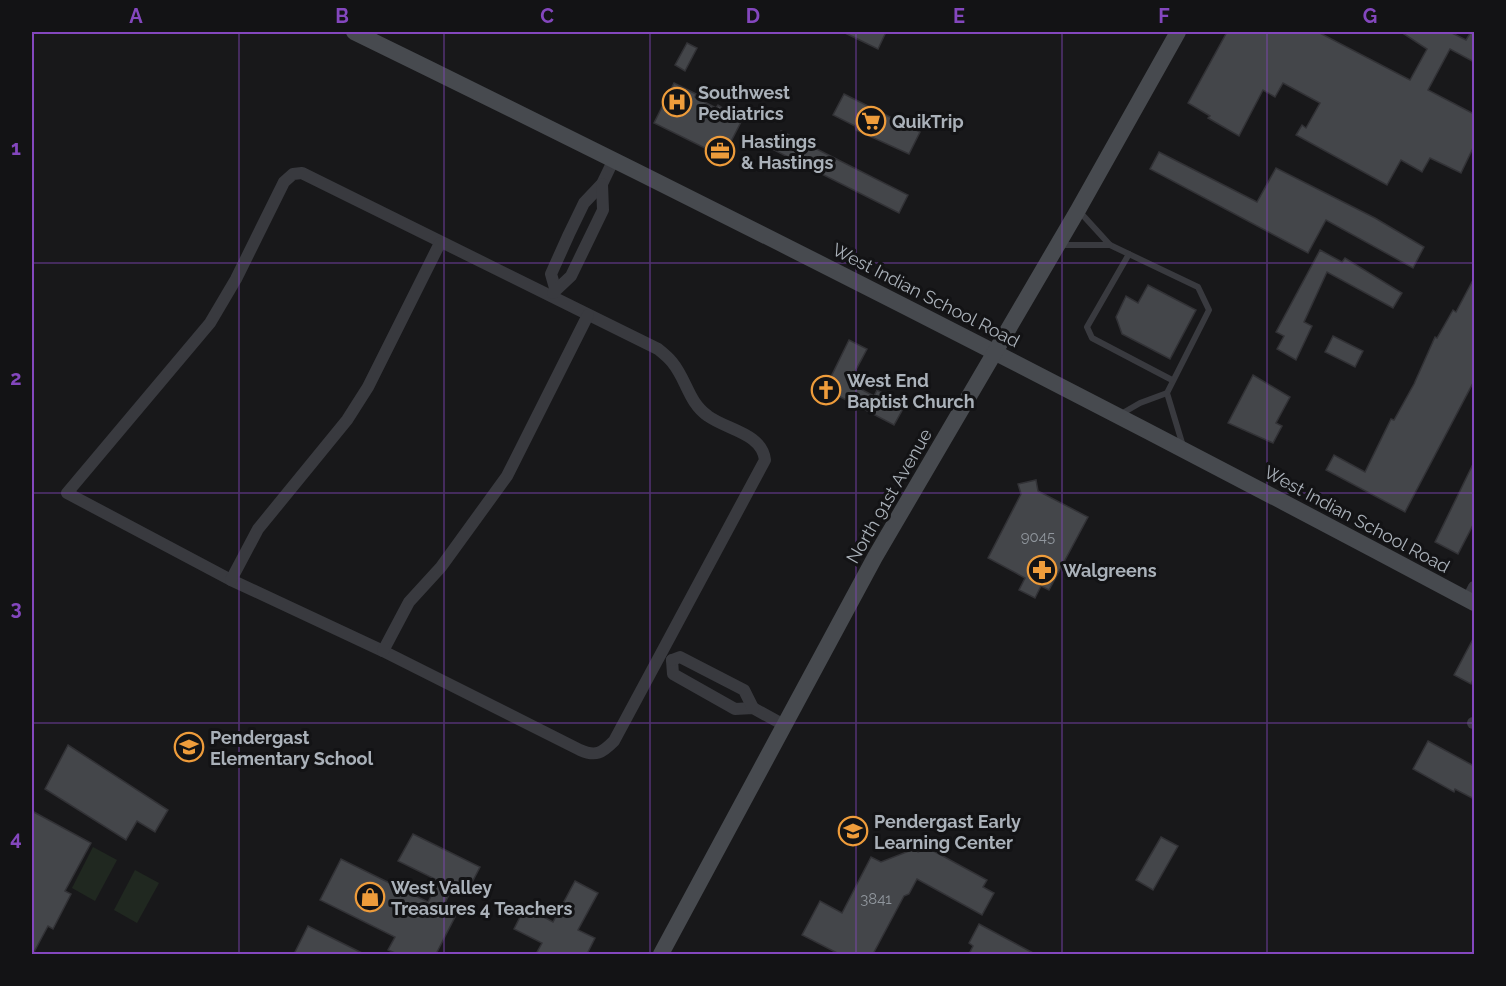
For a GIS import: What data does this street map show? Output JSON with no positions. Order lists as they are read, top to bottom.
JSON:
{
  "streets": {
    "main road": ["West Indian School Road", "North 91st Avenue"]
  },
  "crossings": [
    ["West Indian School Road", "North 91st Avenue"]
  ],
  "places": {
    "hospital": ["Southwest Pediatrics"],
    "supermarket": ["QuikTrip"],
    "office": ["Hastings & Hastings"],
    "church": ["West End Baptist Church"],
    "pharmacy": ["Walgreens"],
    "school or university": ["Pendergast Elementary School", "Pendergast Early Learning Center"],
    "shop": ["West Valley Treasures 4 Teachers"]
  },
  "house_numbers": ["9045", "3841"],
  "grid": {
    "columns": [
      "A",
      "B",
      "C",
      "D",
      "E",
      "F",
      "G"
    ],
    "rows": [
      "1",
      "2",
      "3",
      "4"
    ]
  }
}
